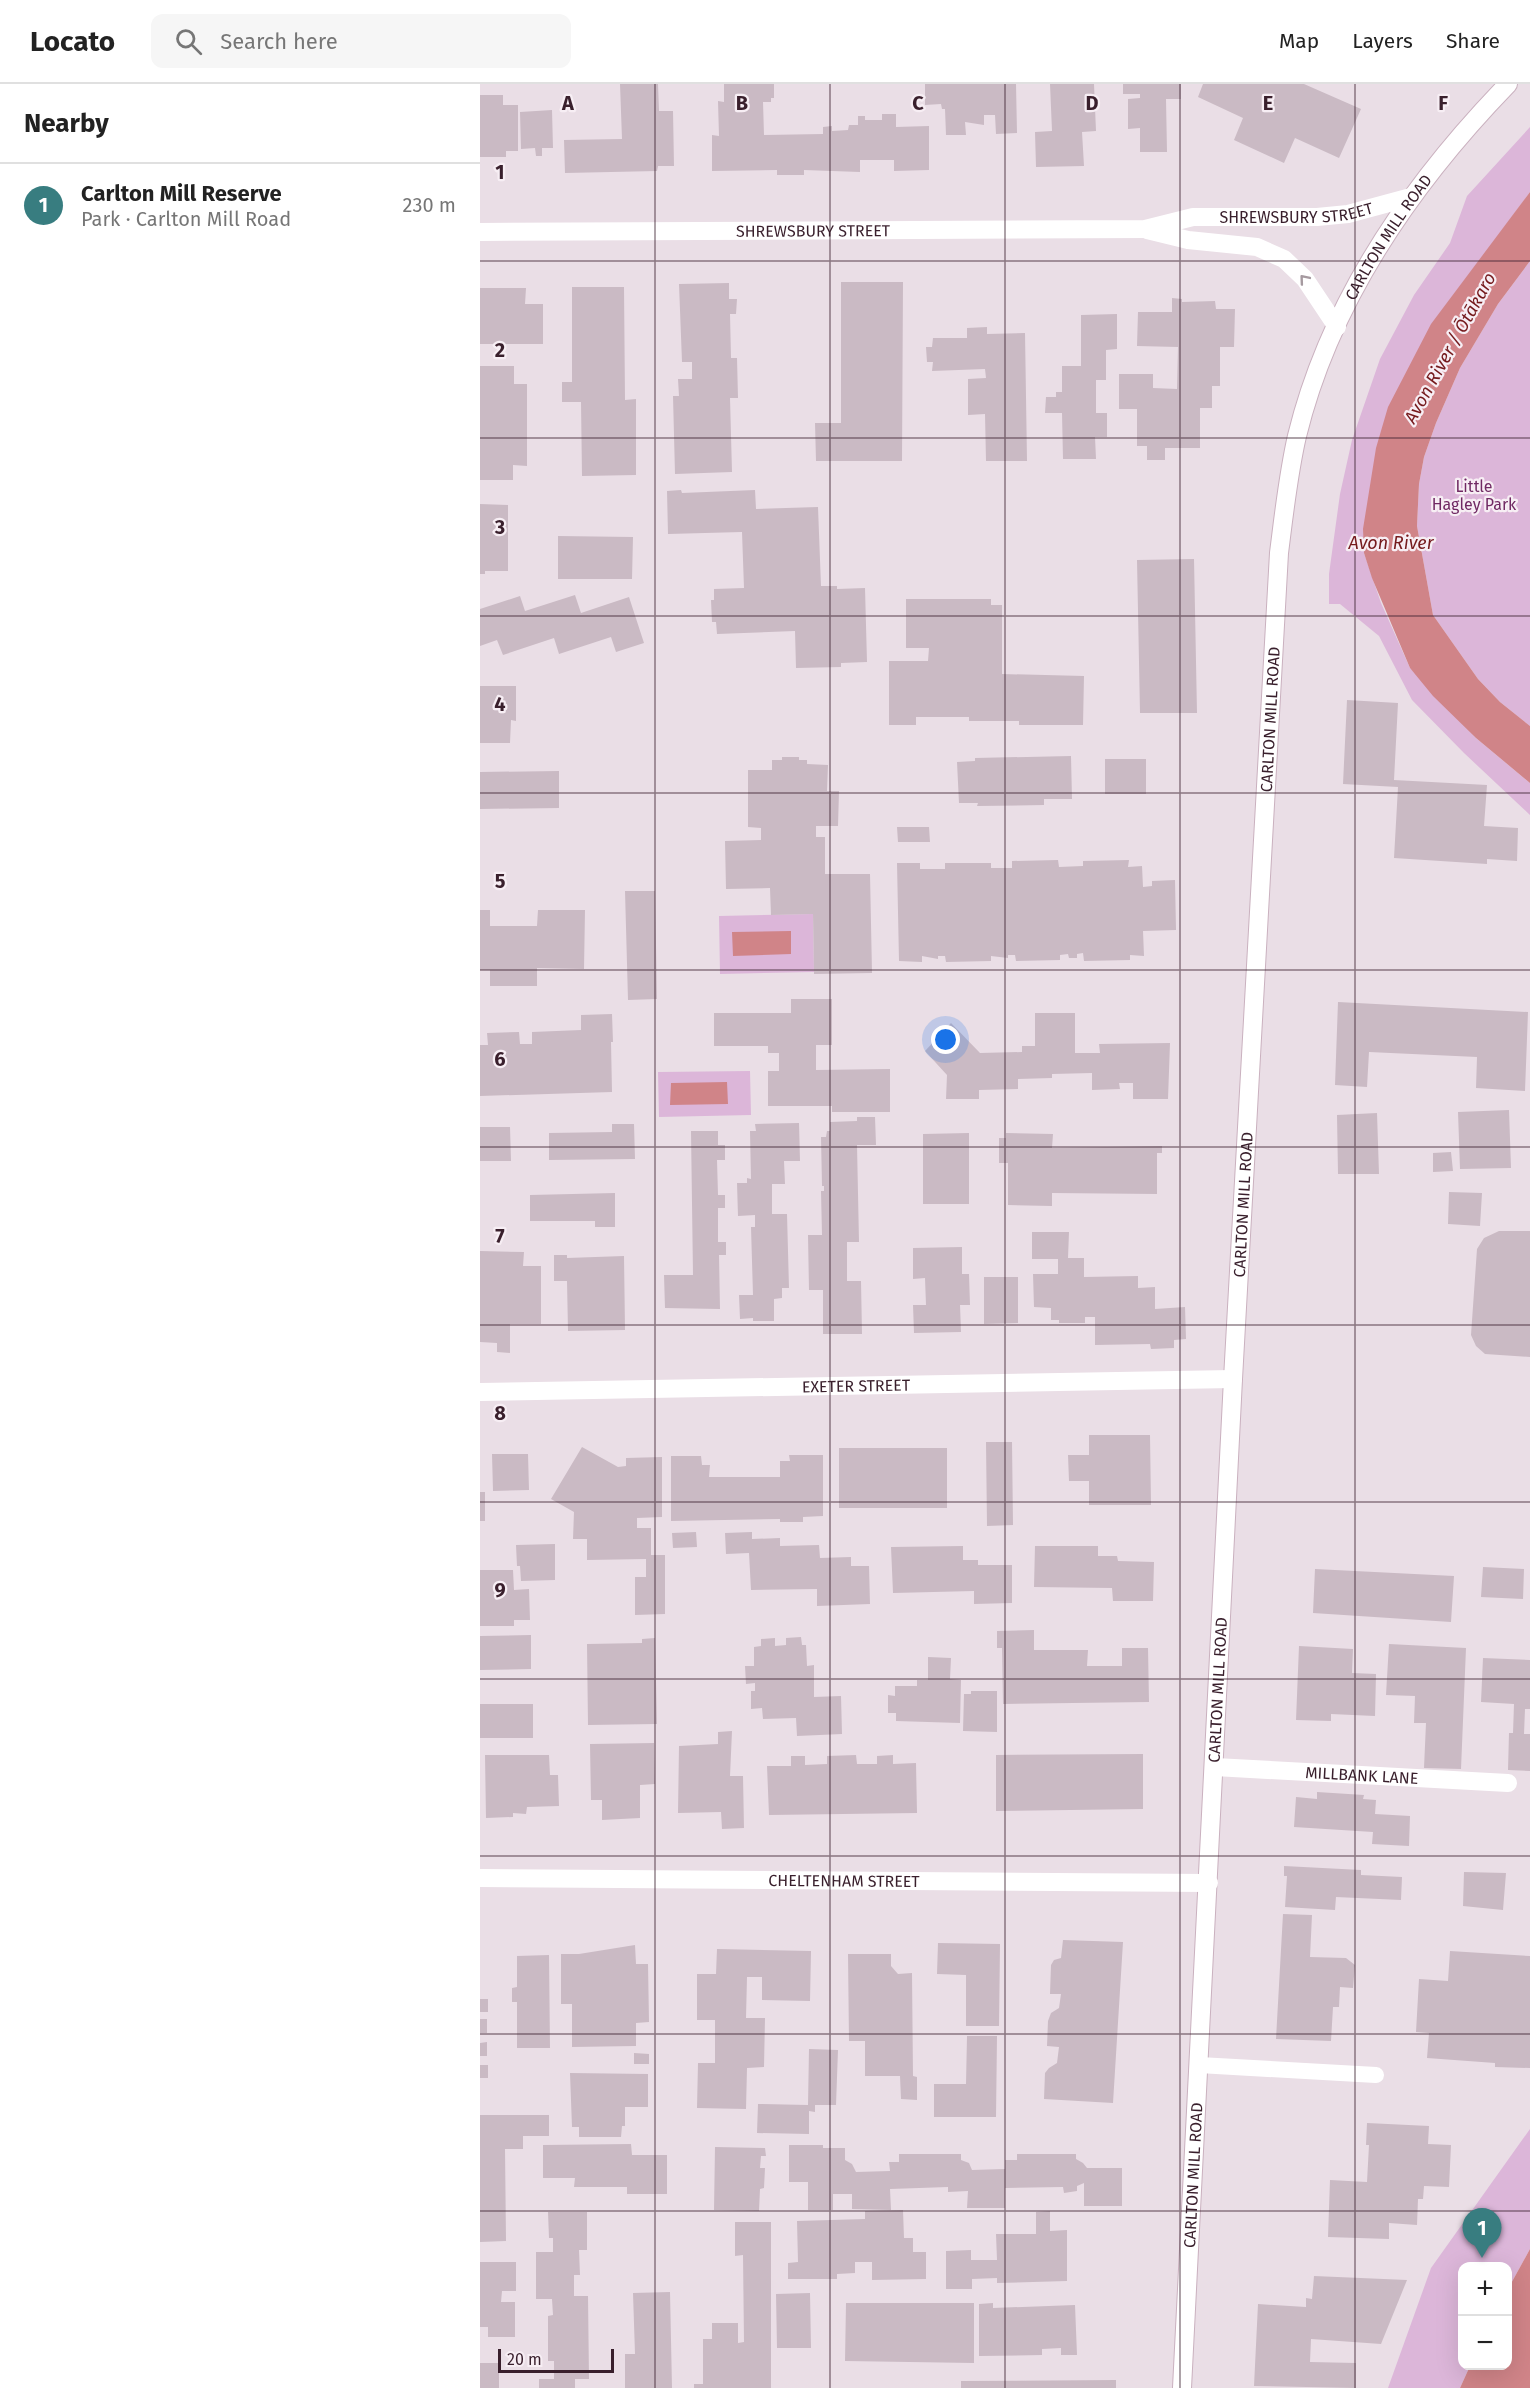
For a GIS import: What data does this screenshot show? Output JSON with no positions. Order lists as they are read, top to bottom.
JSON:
{
  "streets": {
    "street": [
      "SHREWSBURY STREET",
      "CARLTON MILL ROAD",
      "EXETER STREET",
      "MILLBANK LANE",
      "CHELTENHAM STREET"
    ]
  },
  "crossings": [
    ["SHREWSBURY STREET", "CARLTON MILL ROAD"],
    ["CARLTON MILL ROAD", "EXETER STREET"],
    ["CARLTON MILL ROAD", "MILLBANK LANE"],
    ["CARLTON MILL ROAD", "CHELTENHAM STREET"]
  ],
  "water": ["Avon River / Ōtākaro", "Avon River"],
  "parks": ["Little Hagley Park"],
  "scale_bar": "20 m",
  "page": {
    "header": "Locato",
    "search": "Search here",
    "nav": ["Map", "Layers", "Share"],
    "heading": "Nearby",
    "list": [
      {
        "mark": "1",
        "name": "Carlton Mill Reserve",
        "note": "Park · Carlton Mill Road",
        "value": "230 m"
      }
    ],
    "pins": "1",
    "map_buttons": ["+", "−"],
    "scale": "20 m"
  },
  "grid": {
    "columns": [
      "A",
      "B",
      "C",
      "D",
      "E",
      "F"
    ],
    "rows": [
      "1",
      "2",
      "3",
      "4",
      "5",
      "6",
      "7",
      "8",
      "9"
    ]
  }
}
